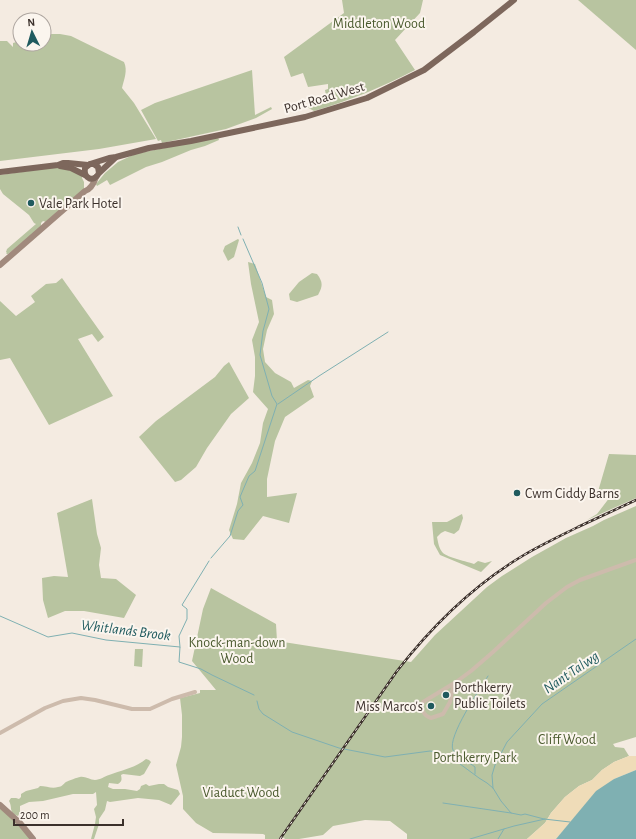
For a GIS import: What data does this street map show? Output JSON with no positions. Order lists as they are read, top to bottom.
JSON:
{
  "streets": {
    "main road": ["Port Road West"]
  },
  "water": ["Whitlands Brook", "Nant Talwg"],
  "parks": [
    "Middleton Wood",
    "Knock-man-down Wood",
    "Cliff Wood",
    "Porthkerry Park",
    "Viaduct Wood"
  ],
  "places": [
    "Vale Park Hotel",
    "Cwm Ciddy Barns",
    "Porthkerry Public Toilets",
    "Miss Marco's"
  ],
  "scale_bar": "200 m",
  "north": "top"
}
